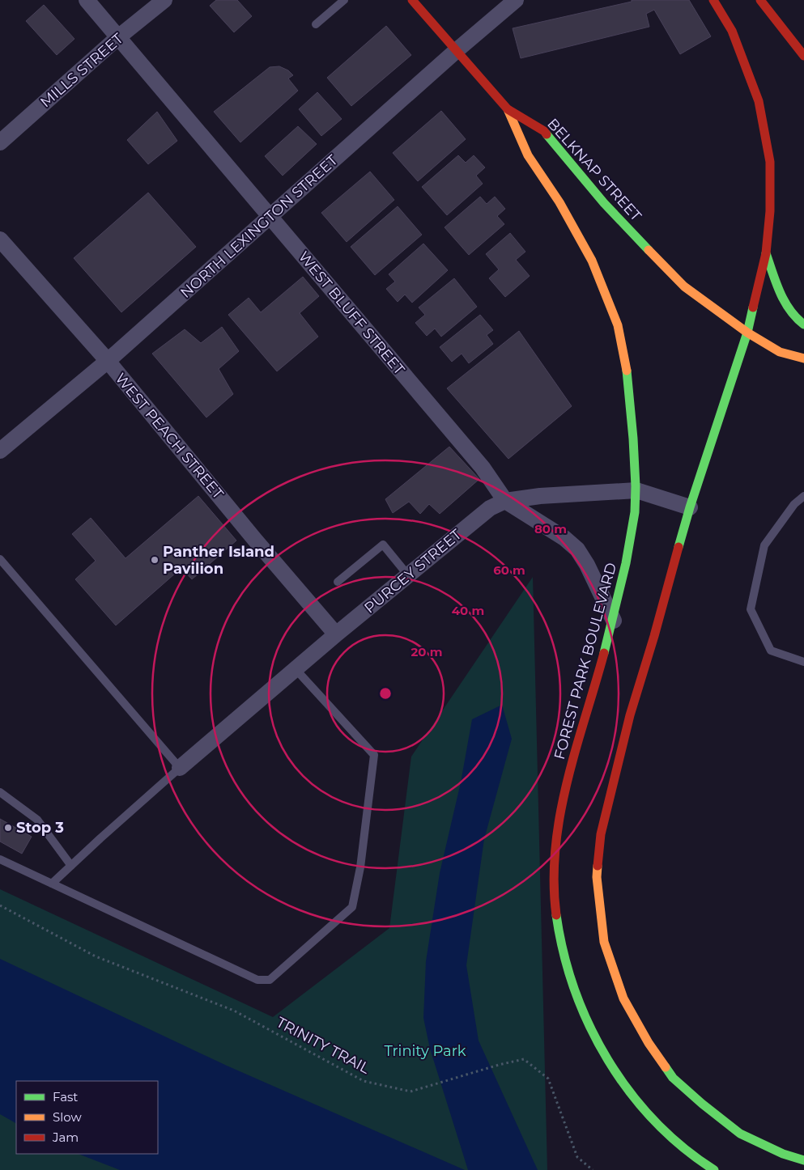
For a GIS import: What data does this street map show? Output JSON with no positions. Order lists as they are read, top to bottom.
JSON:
{
  "streets": {
    "main road": ["BELKNAP STREET", "FOREST PARK BOULEVARD"],
    "street": [
      "MILLS STREET",
      "NORTH LEXINGTON STREET",
      "WEST BLUFF STREET",
      "WEST PEACH STREET",
      "PURCEY STREET"
    ],
    "path": ["TRINITY TRAIL"]
  },
  "crossings": [
    ["MILLS STREET", "WEST BLUFF STREET"],
    ["BELKNAP STREET", "NORTH LEXINGTON STREET"],
    ["BELKNAP STREET", "FOREST PARK BOULEVARD"],
    ["NORTH LEXINGTON STREET", "WEST BLUFF STREET"],
    ["NORTH LEXINGTON STREET", "WEST PEACH STREET"],
    ["WEST BLUFF STREET", "PURCEY STREET"],
    ["WEST BLUFF STREET", "FOREST PARK BOULEVARD"],
    ["WEST PEACH STREET", "PURCEY STREET"],
    ["PURCEY STREET", "FOREST PARK BOULEVARD"]
  ],
  "parks": ["Trinity Park"],
  "places": ["Panther Island Pavilion", "Stop 3"],
  "legend": ["Fast", "Slow", "Jam"],
  "rings": [
    "80 m",
    "60 m",
    "40 m",
    "20 m"
  ]
}
